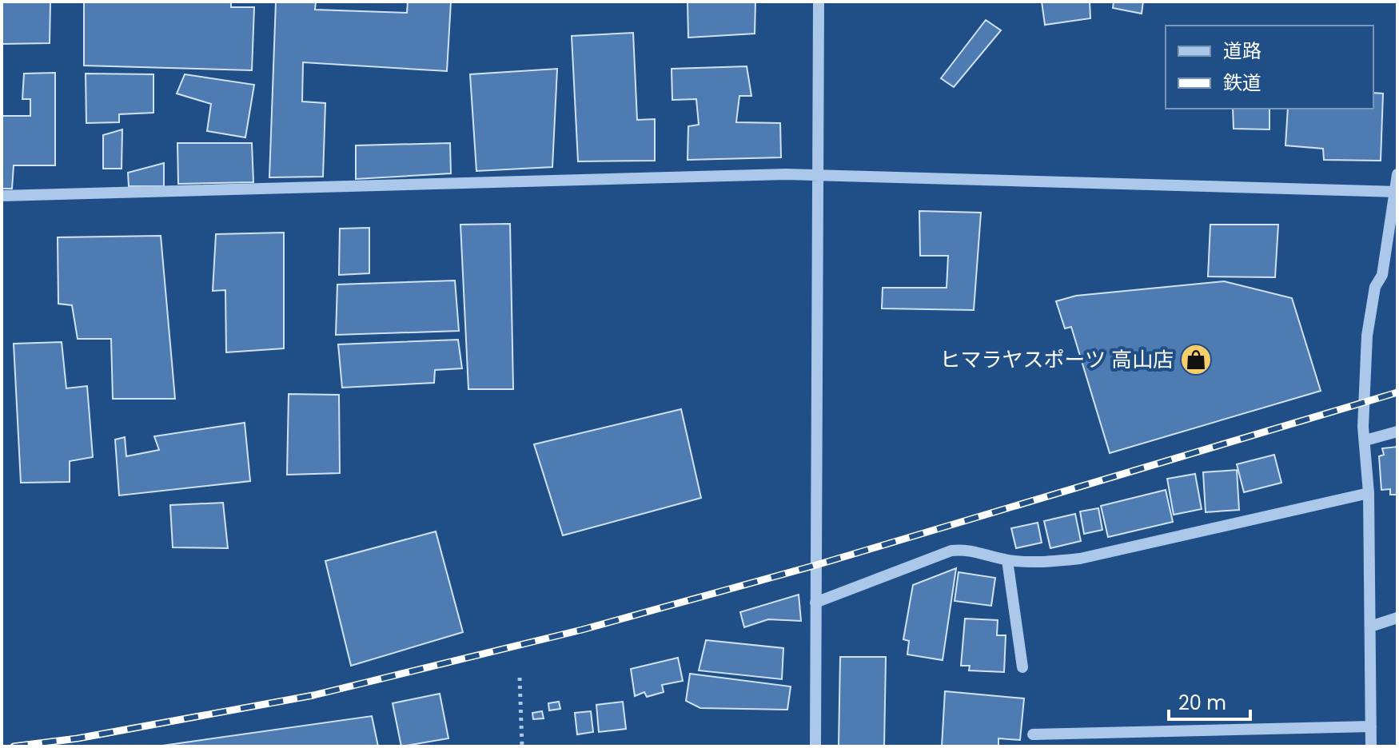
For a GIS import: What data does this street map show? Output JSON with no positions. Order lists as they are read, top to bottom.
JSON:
{
  "places": {
    "shop": ["ヒマラヤスポーツ 高山店"]
  },
  "legend": ["道路", "鉄道"],
  "scale_bar": "20 m"
}
